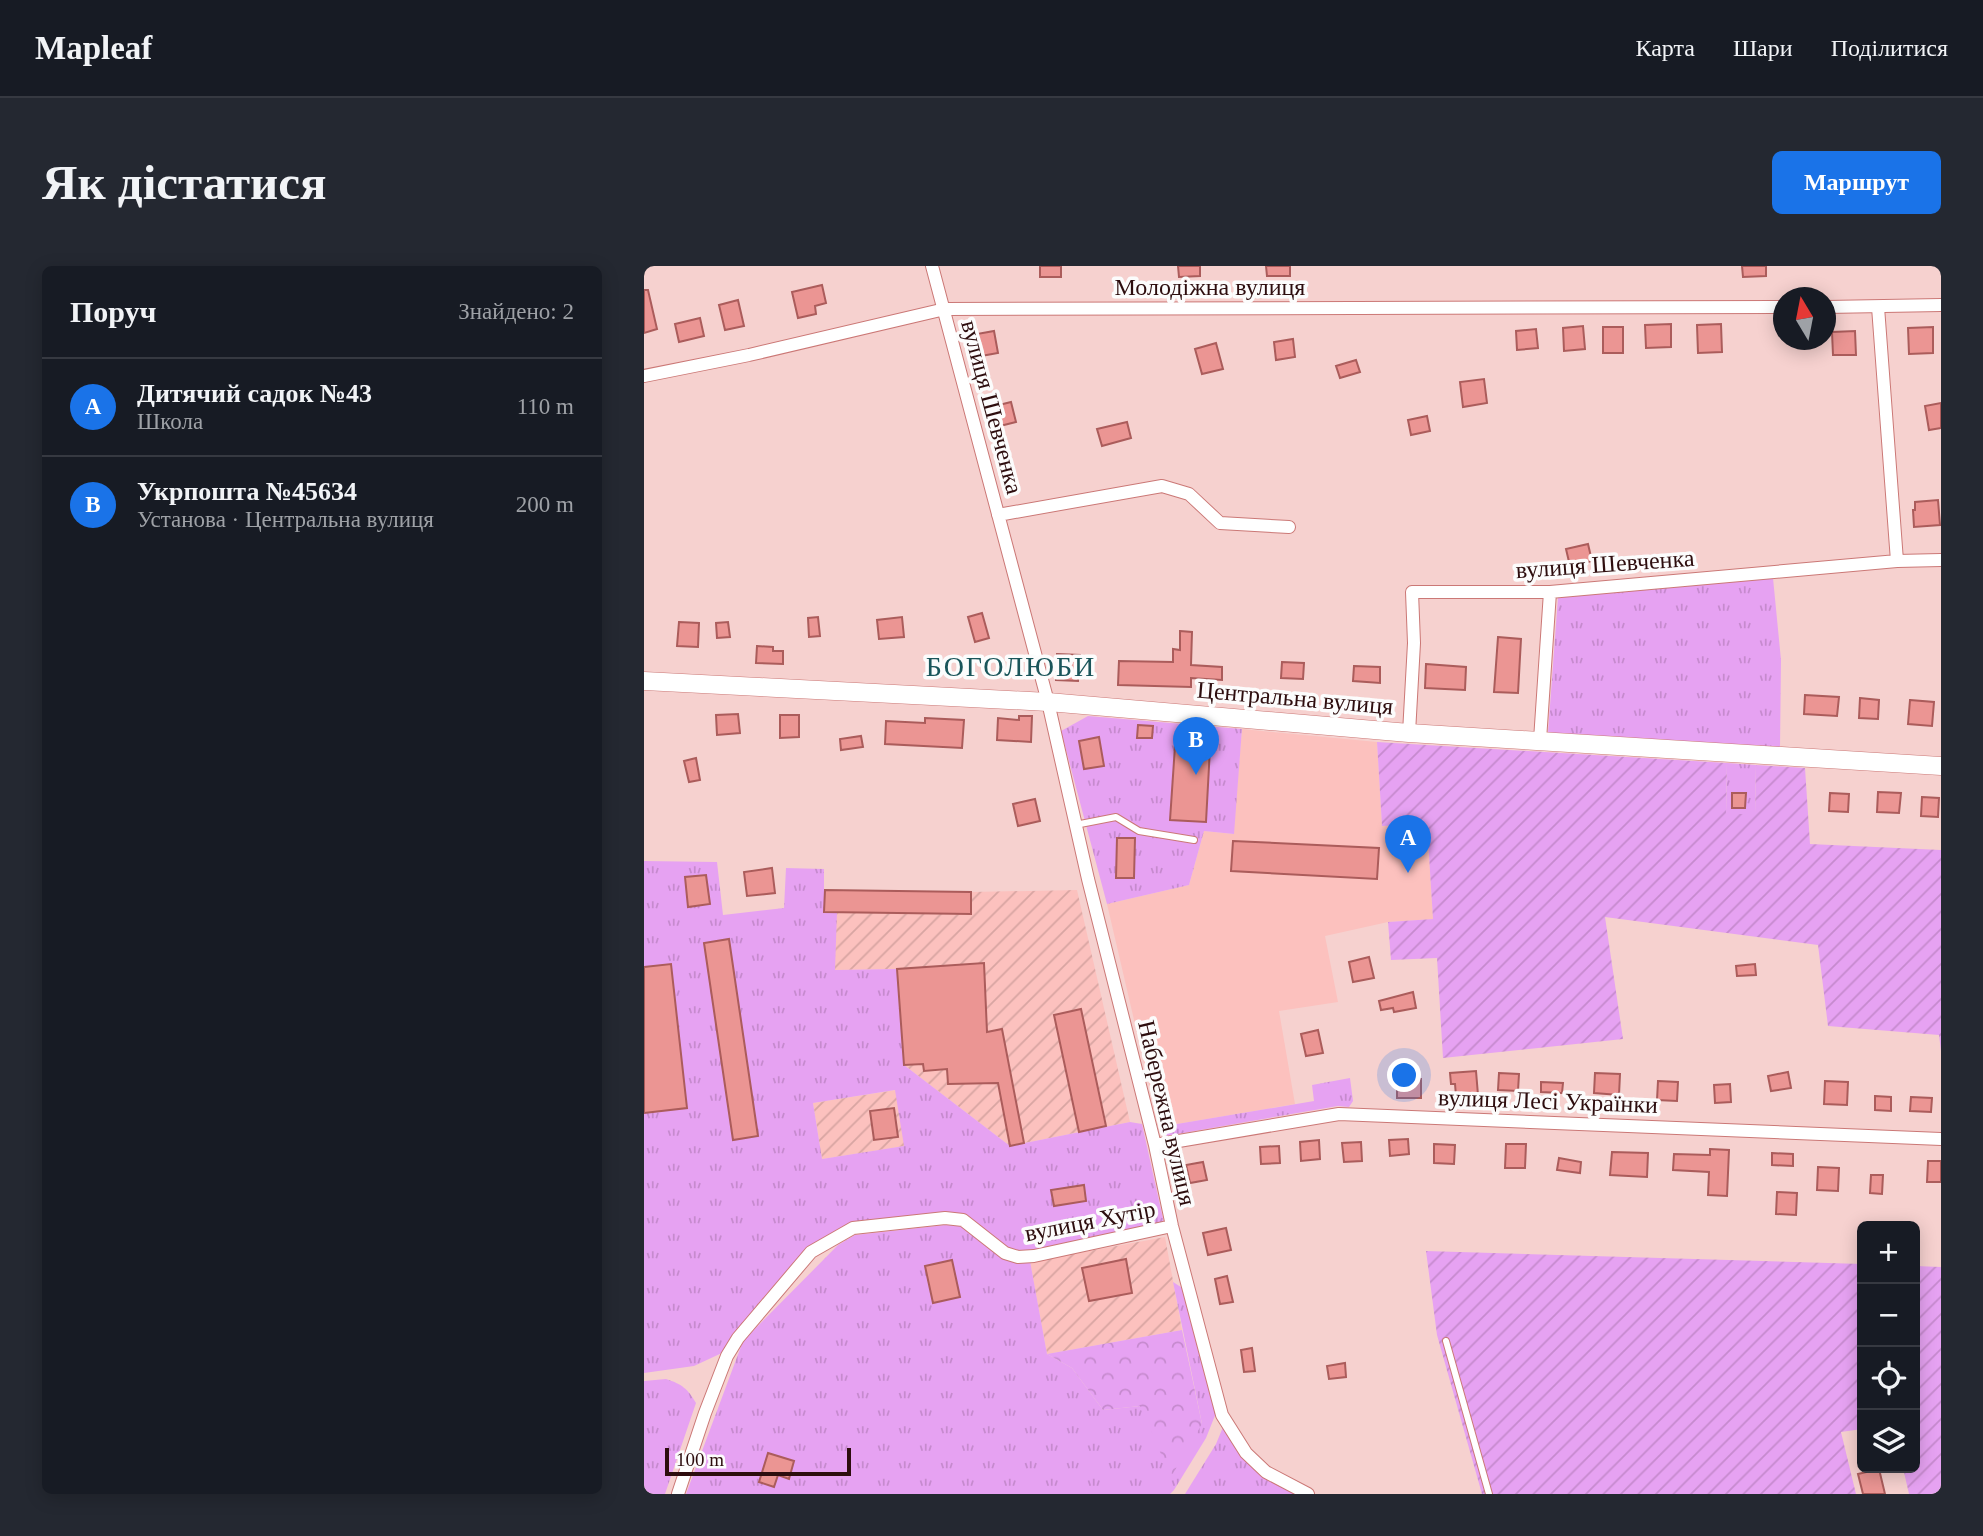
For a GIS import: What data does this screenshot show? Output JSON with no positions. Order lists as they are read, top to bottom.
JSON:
{
  "streets": {
    "street": [
      "Молодіжна вулиця",
      "вулиця Шевченка",
      "Центральна вулиця",
      "вулиця Лесі Українки",
      "Набережна вулиця",
      "вулиця Хутір"
    ]
  },
  "crossings": [
    ["Молодіжна вулиця", "вулиця Шевченка"],
    ["вулиця Шевченка", "Центральна вулиця"],
    ["вулиця Шевченка", "Набережна вулиця"],
    ["Центральна вулиця", "Набережна вулиця"],
    ["вулиця Лесі Українки", "Набережна вулиця"],
    ["Набережна вулиця", "вулиця Хутір"]
  ],
  "districts": ["БОГОЛЮБИ"],
  "scale_bar": "100 m",
  "north": "top",
  "page": {
    "header": "Mapleaf",
    "nav": ["Карта", "Шари", "Поділитися"],
    "buttons": "Маршрут",
    "title": "Як дістатися",
    "heading": ["Поруч", "Знайдено: 2"],
    "list": [
      {
        "mark": "A",
        "name": "Дитячий садок №43",
        "note": "Школа",
        "value": "110 m"
      },
      {
        "mark": "B",
        "name": "Укрпошта №45634",
        "note": "Установа · Центральна вулиця",
        "value": "200 m"
      }
    ],
    "pins": ["B", "A"],
    "map_buttons": ["+", "−"],
    "scale": "100 m"
  }
}
